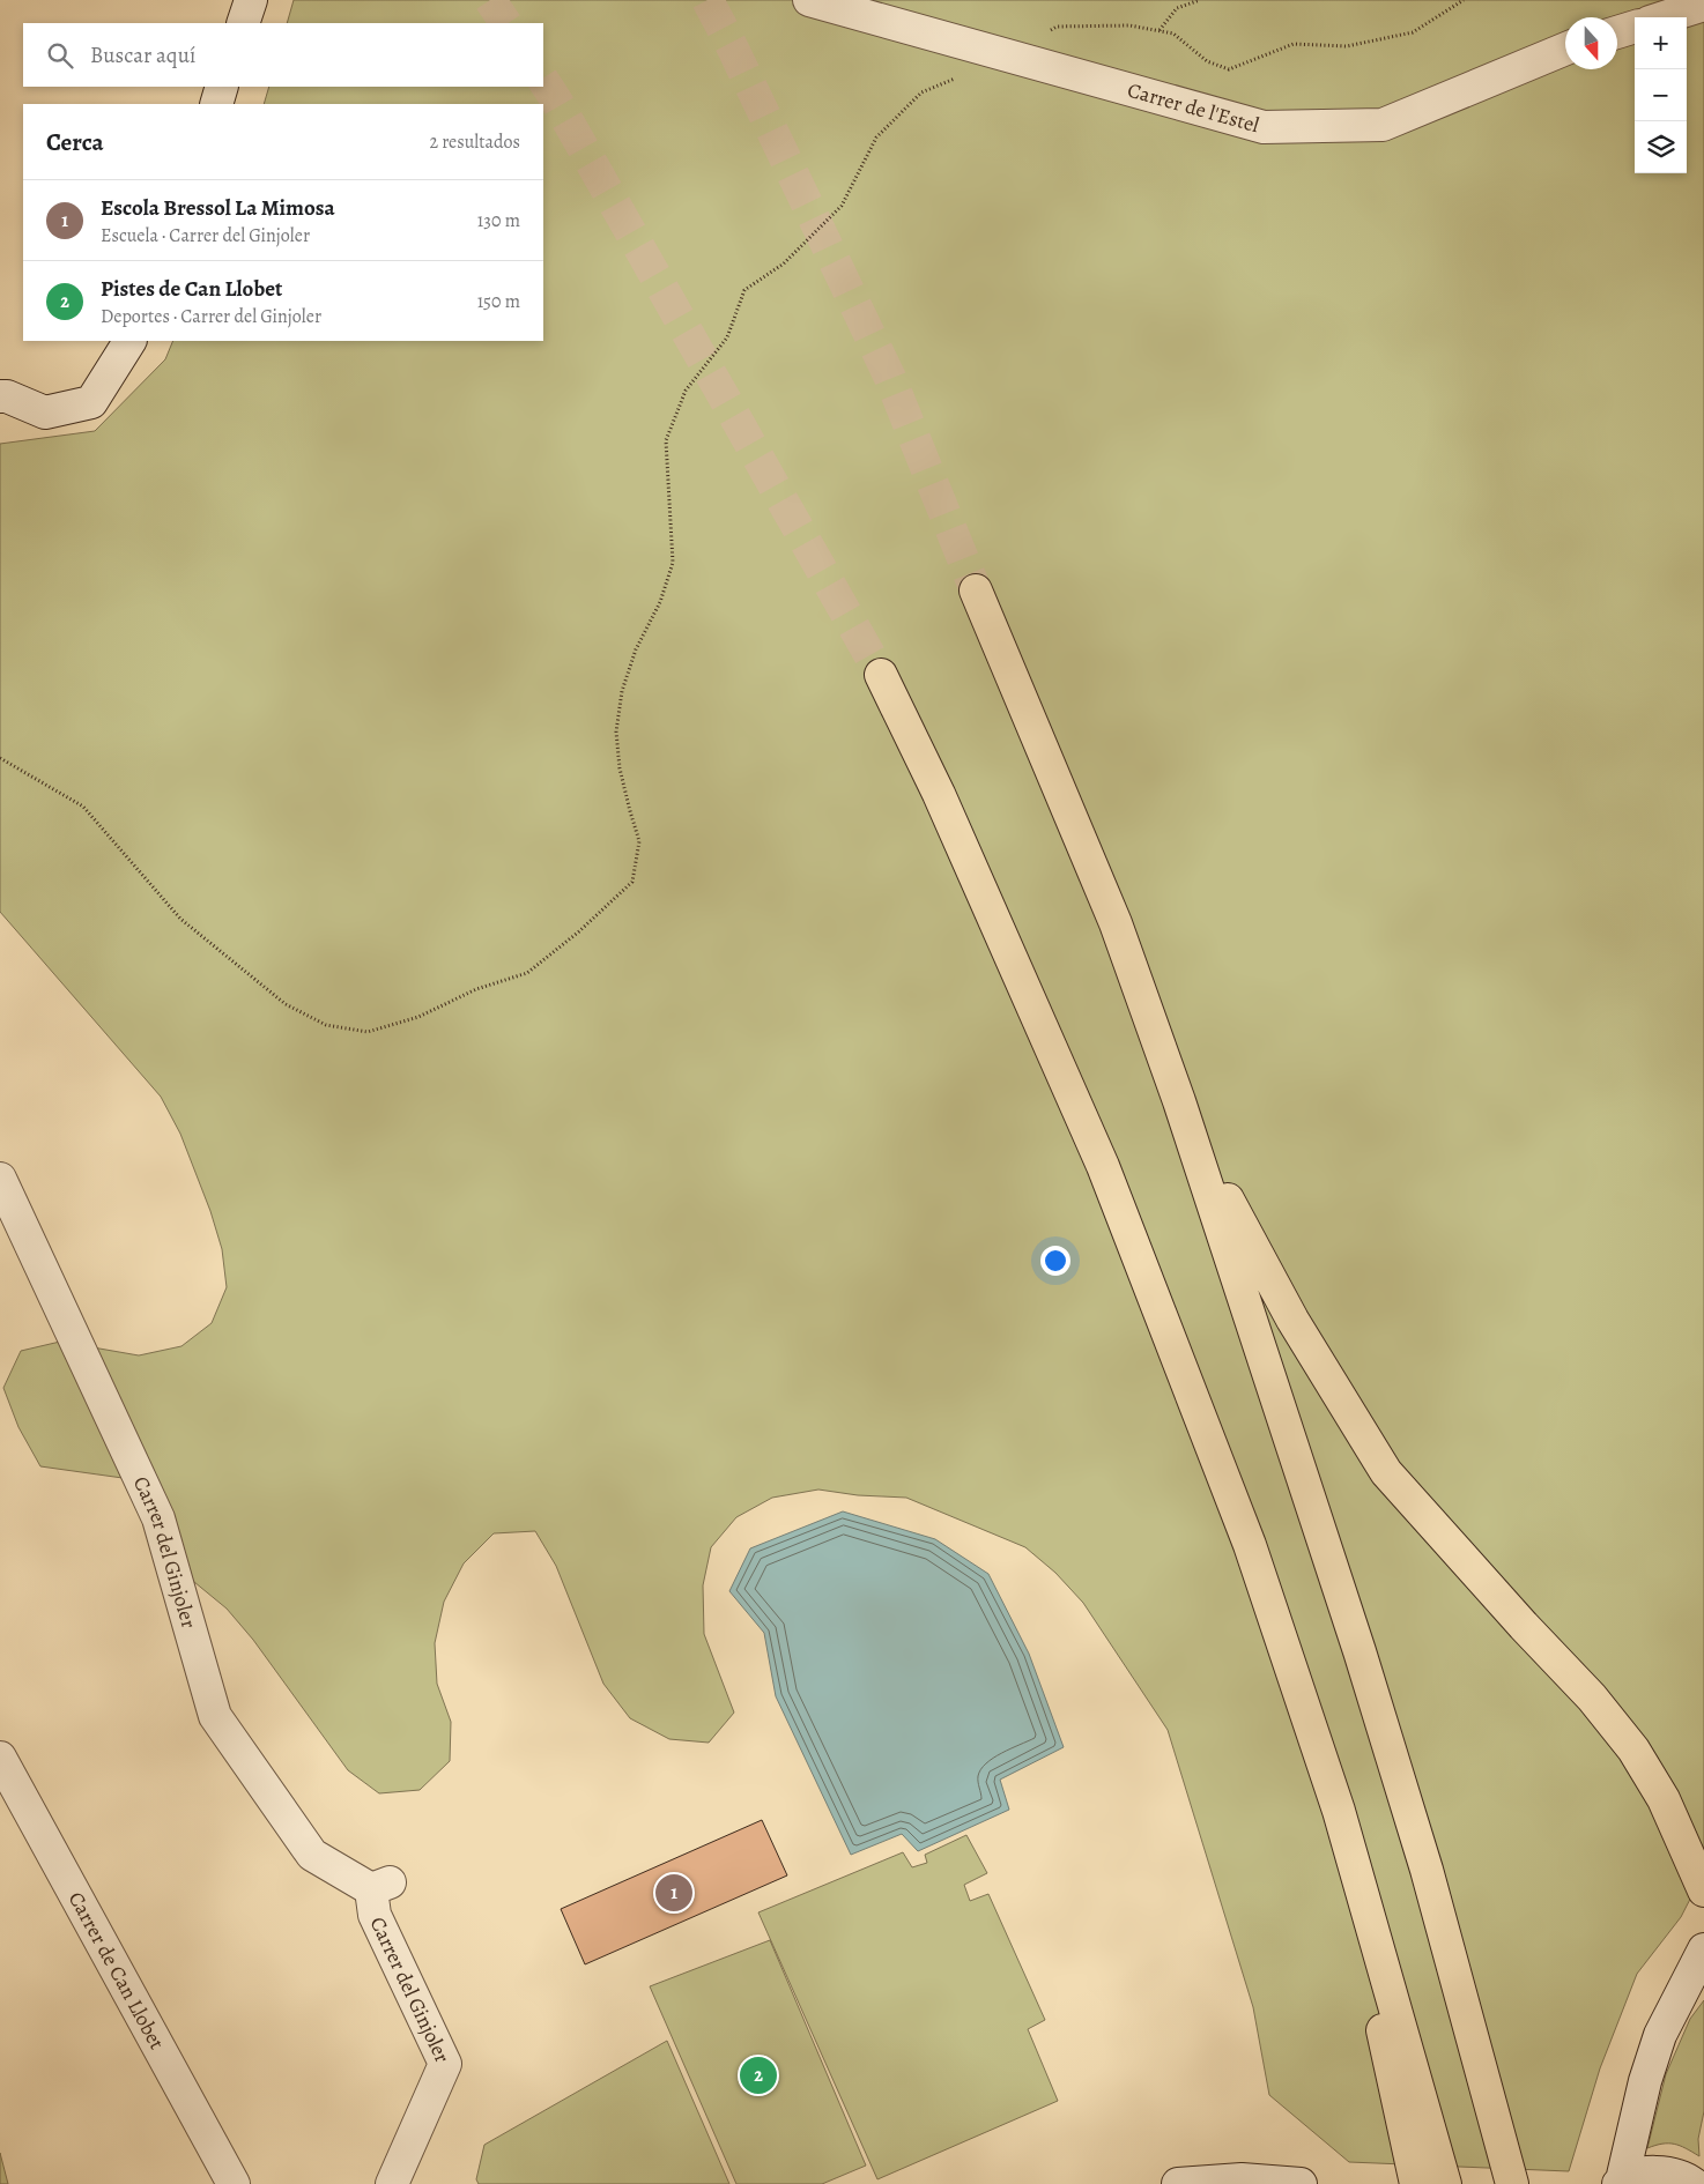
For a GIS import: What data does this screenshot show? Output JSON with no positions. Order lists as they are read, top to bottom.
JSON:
{
  "streets": {
    "street": ["Carrer de l'Estel", "Carrer del Ginjoler", "Carrer de Can Llobet"]
  },
  "north": "bottom",
  "page": {
    "map_buttons": ["+", "−"],
    "search": "Buscar aquí",
    "heading": ["Cerca", "2 resultados"],
    "list": [
      {
        "mark": "1",
        "name": "Escola Bressol La Mimosa",
        "note": "Escuela · Carrer del Ginjoler",
        "value": "130 m"
      },
      {
        "mark": "2",
        "name": "Pistes de Can Llobet",
        "note": "Deportes · Carrer del Ginjoler",
        "value": "150 m"
      }
    ],
    "pins": ["1", "2"]
  }
}
